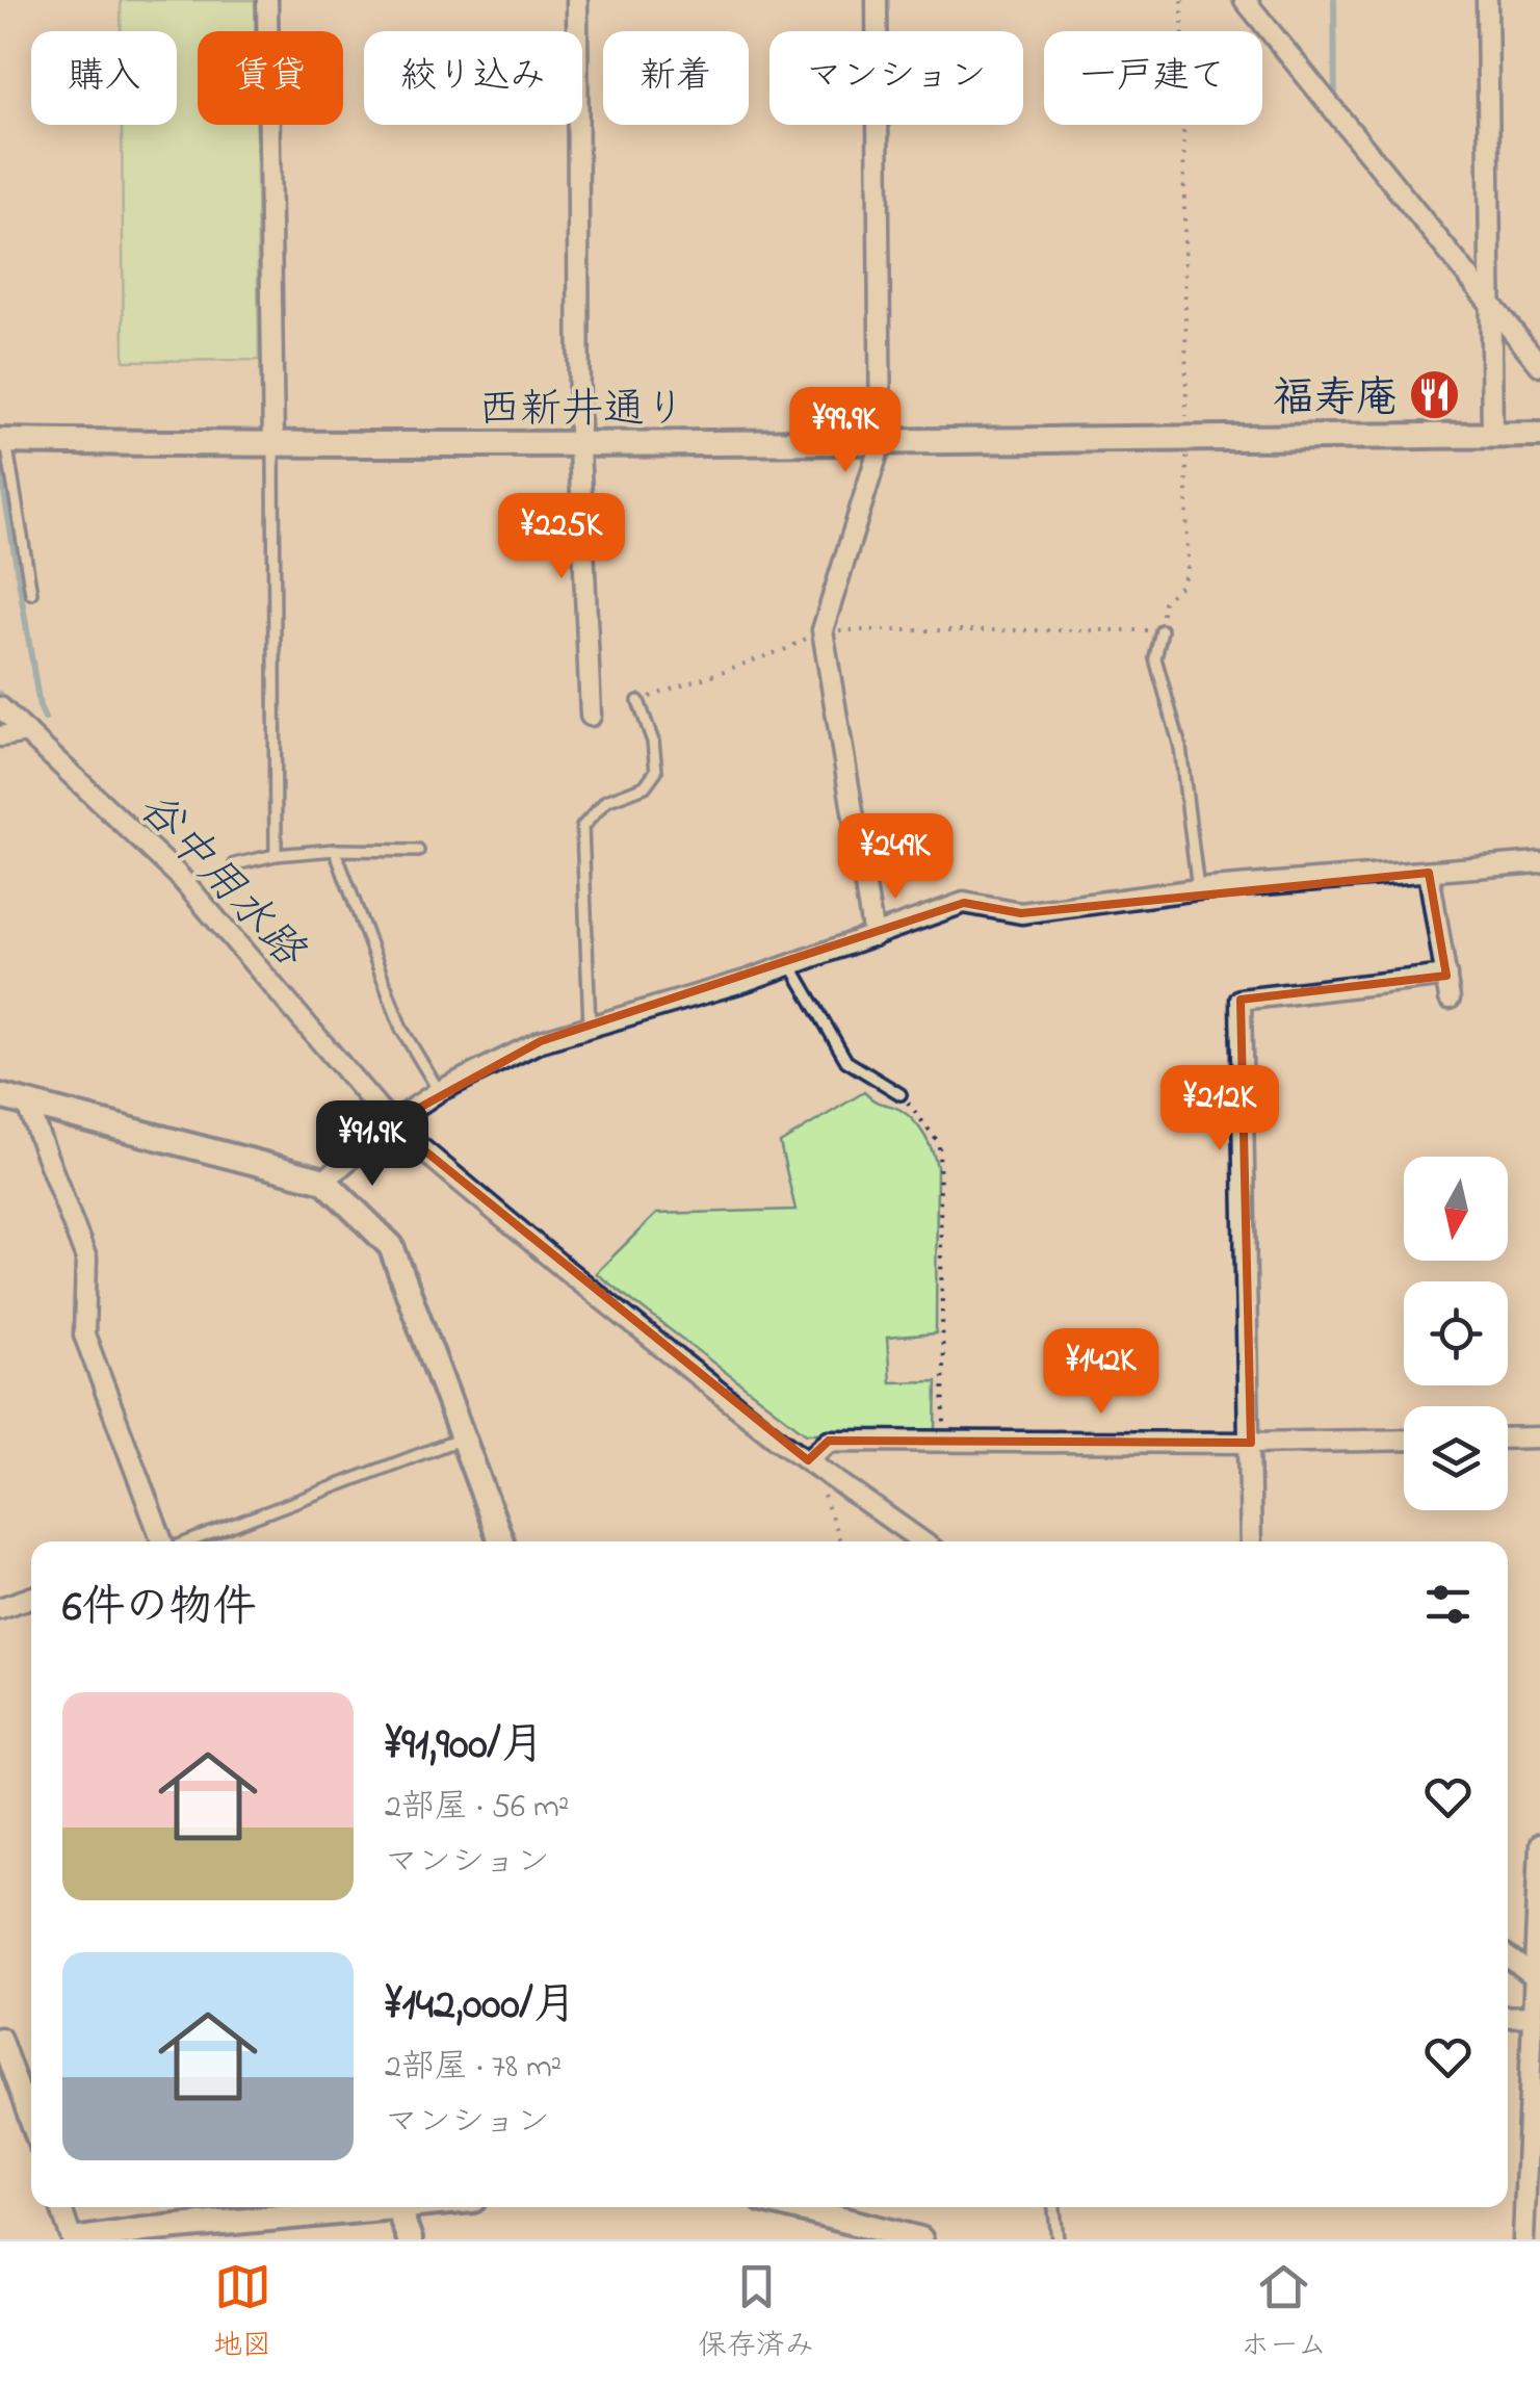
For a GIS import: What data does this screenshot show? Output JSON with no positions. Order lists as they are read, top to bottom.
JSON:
{
  "streets": {
    "street": ["西新井通り"]
  },
  "water": ["谷中用水路"],
  "places": {
    "restaurant": ["福寿庵"]
  },
  "north": "bottom",
  "page": {
    "chip": [
      "購入",
      "賃貸",
      "絞り込み",
      "新着",
      "マンション",
      "一戸建て"
    ],
    "price": [
      "¥99.9K",
      "¥225K",
      "¥249K",
      "¥212K",
      "¥91.9K",
      "¥142K"
    ],
    "heading": "6件の物件",
    "list": [
      {
        "name": "¥91,900/月",
        "note": "2部屋 · 56 m² · マンション"
      },
      {
        "name": "¥142,000/月",
        "note": "2部屋 · 78 m² · マンション"
      }
    ],
    "tabs": ["地図", "保存済み", "ホーム"]
  }
}
